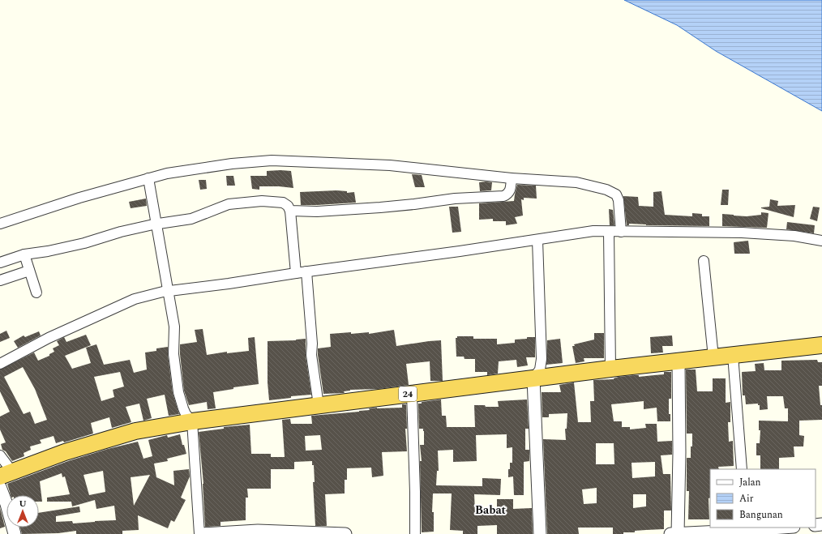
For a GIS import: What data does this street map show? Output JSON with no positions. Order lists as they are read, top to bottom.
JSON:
{
  "streets": {
    "highway": ["24"]
  },
  "districts": ["Babat"],
  "legend": ["Jalan", "Air", "Bangunan"],
  "north": "top"
}
